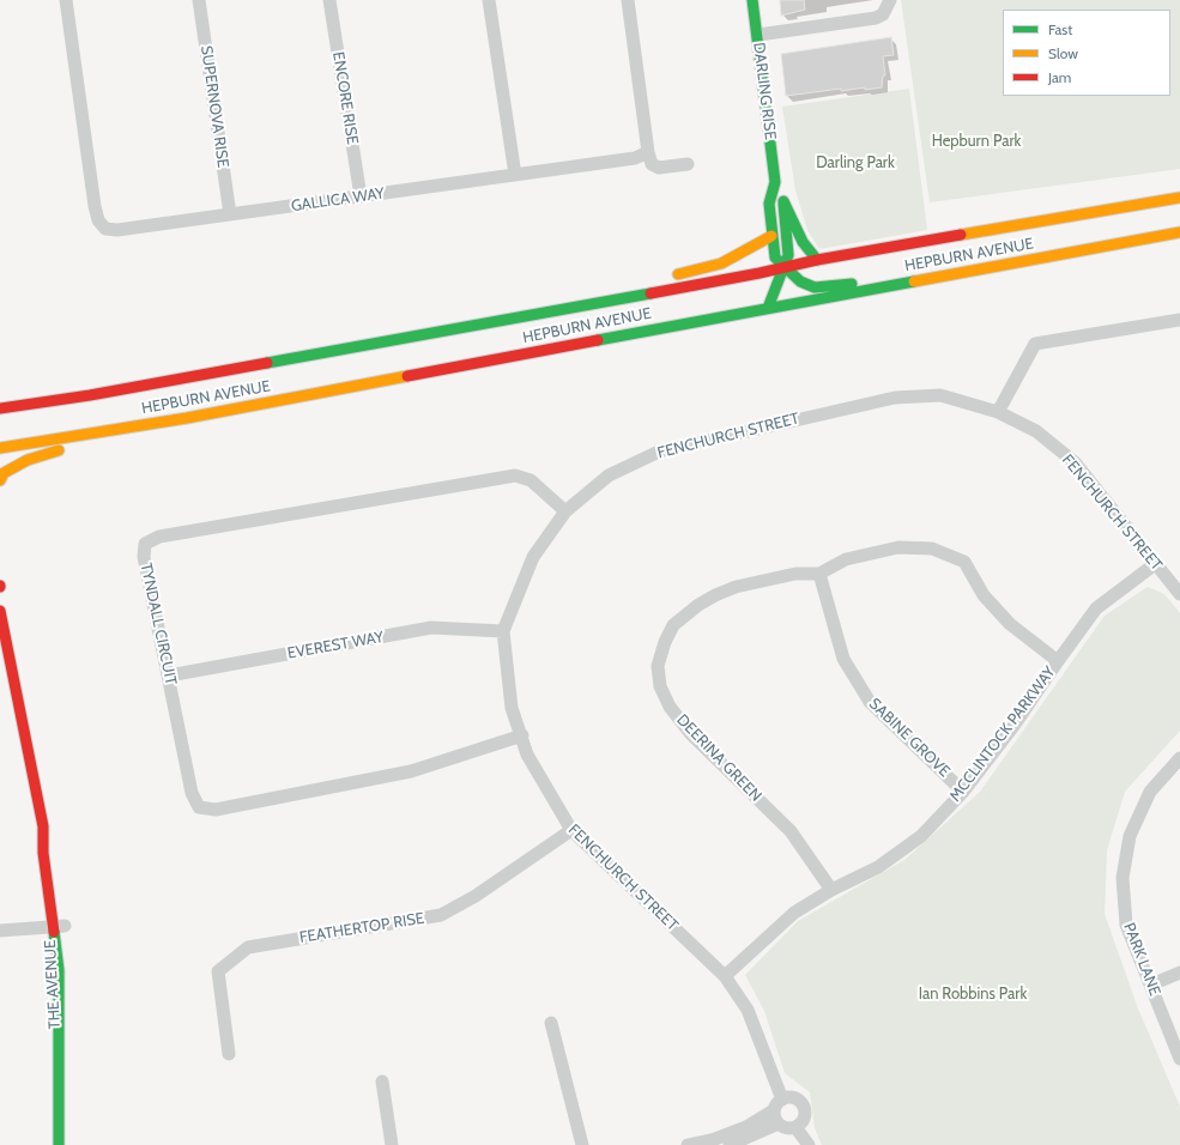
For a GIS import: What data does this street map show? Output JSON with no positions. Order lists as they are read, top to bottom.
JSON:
{
  "streets": {
    "main road": ["DARLING RISE", "HEPBURN AVENUE", "THE AVENUE"],
    "street": [
      "ENCORE RISE",
      "SUPERNOVA RISE",
      "GALLICA WAY",
      "FENCHURCH STREET",
      "TYNDALL CIRCUIT",
      "EVEREST WAY",
      "MCCLINTOCK PARKWAY",
      "SABINE GROVE",
      "DEERINA GREEN",
      "FEATHERTOP RISE",
      "PARK LANE"
    ]
  },
  "crossings": [
    ["DARLING RISE", "HEPBURN AVENUE"],
    ["ENCORE RISE", "GALLICA WAY"],
    ["SUPERNOVA RISE", "GALLICA WAY"],
    ["FENCHURCH STREET", "TYNDALL CIRCUIT"],
    ["FENCHURCH STREET", "EVEREST WAY"],
    ["FENCHURCH STREET", "MCCLINTOCK PARKWAY"],
    ["FENCHURCH STREET", "FEATHERTOP RISE"],
    ["TYNDALL CIRCUIT", "EVEREST WAY"],
    ["MCCLINTOCK PARKWAY", "SABINE GROVE"],
    ["MCCLINTOCK PARKWAY", "DEERINA GREEN"],
    ["SABINE GROVE", "DEERINA GREEN"]
  ],
  "parks": ["Hepburn Park", "Darling Park", "Ian Robbins Park"],
  "legend": ["Fast", "Slow", "Jam"]
}
